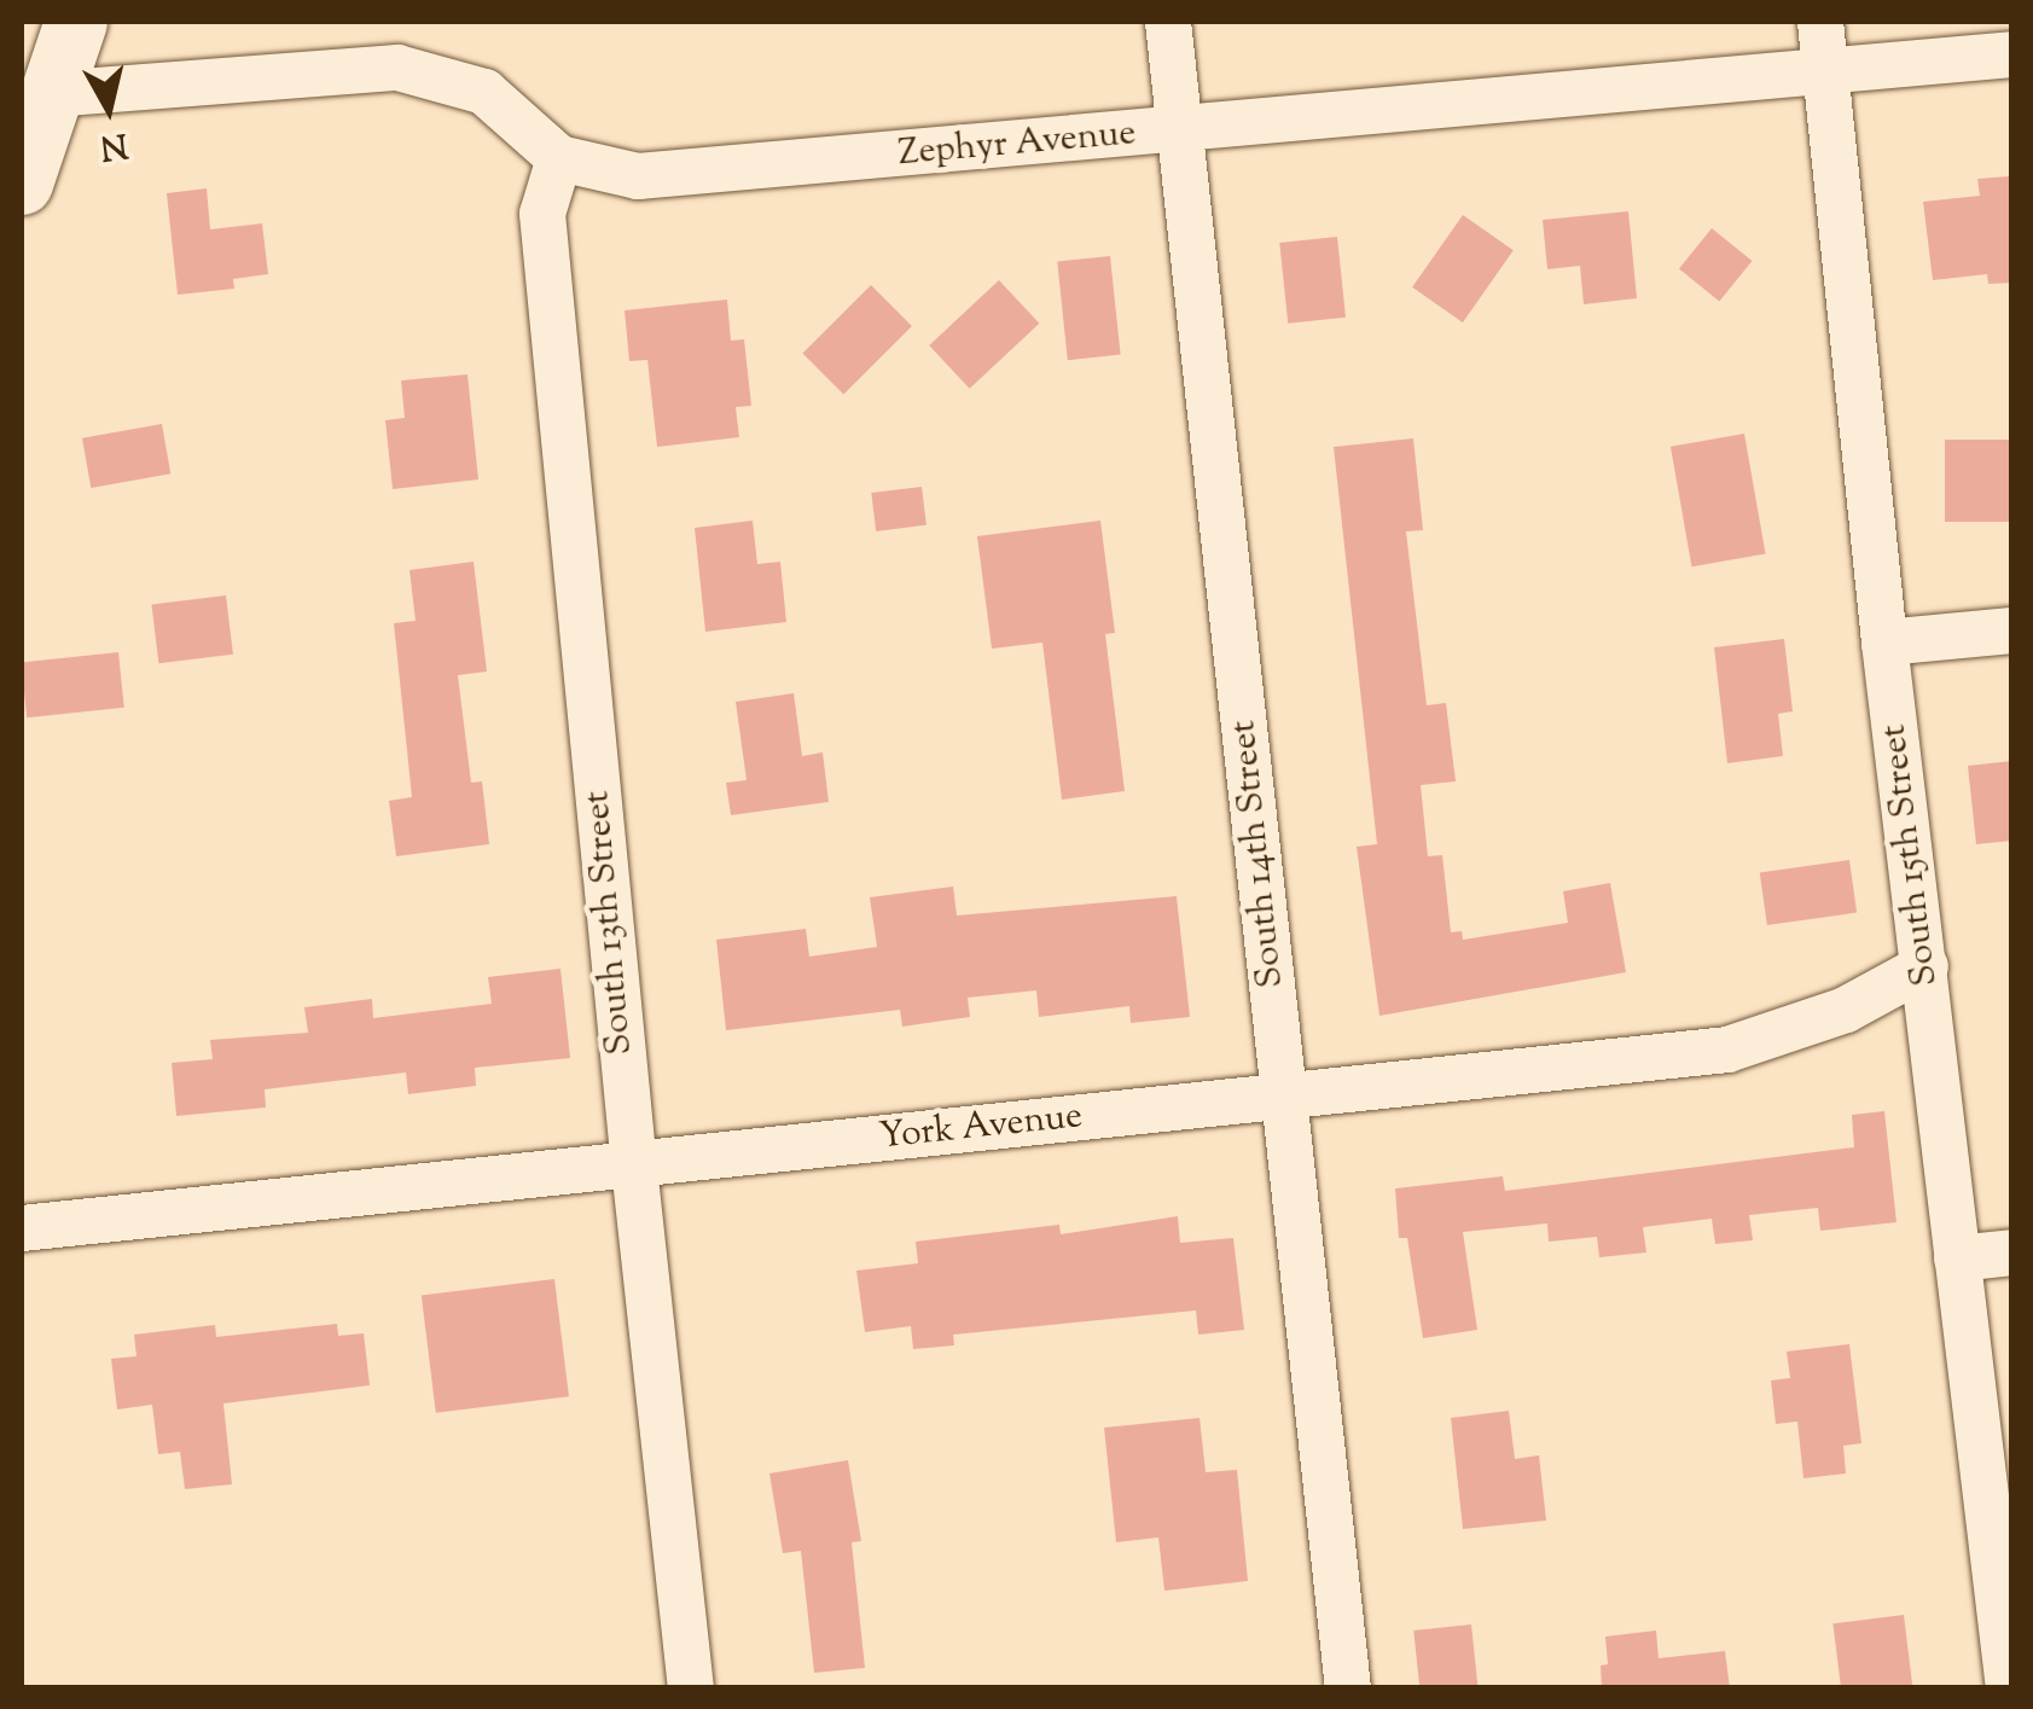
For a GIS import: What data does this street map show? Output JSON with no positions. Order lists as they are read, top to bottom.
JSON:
{
  "streets": {
    "street": [
      "Zephyr Avenue",
      "South 14th Street",
      "South 15th Street",
      "South 13th Street",
      "York Avenue"
    ]
  },
  "crossings": [
    ["Zephyr Avenue", "South 14th Street"],
    ["Zephyr Avenue", "South 15th Street"],
    ["Zephyr Avenue", "South 13th Street"],
    ["South 14th Street", "York Avenue"],
    ["South 15th Street", "York Avenue"],
    ["South 13th Street", "York Avenue"]
  ],
  "north": "bottom"
}
